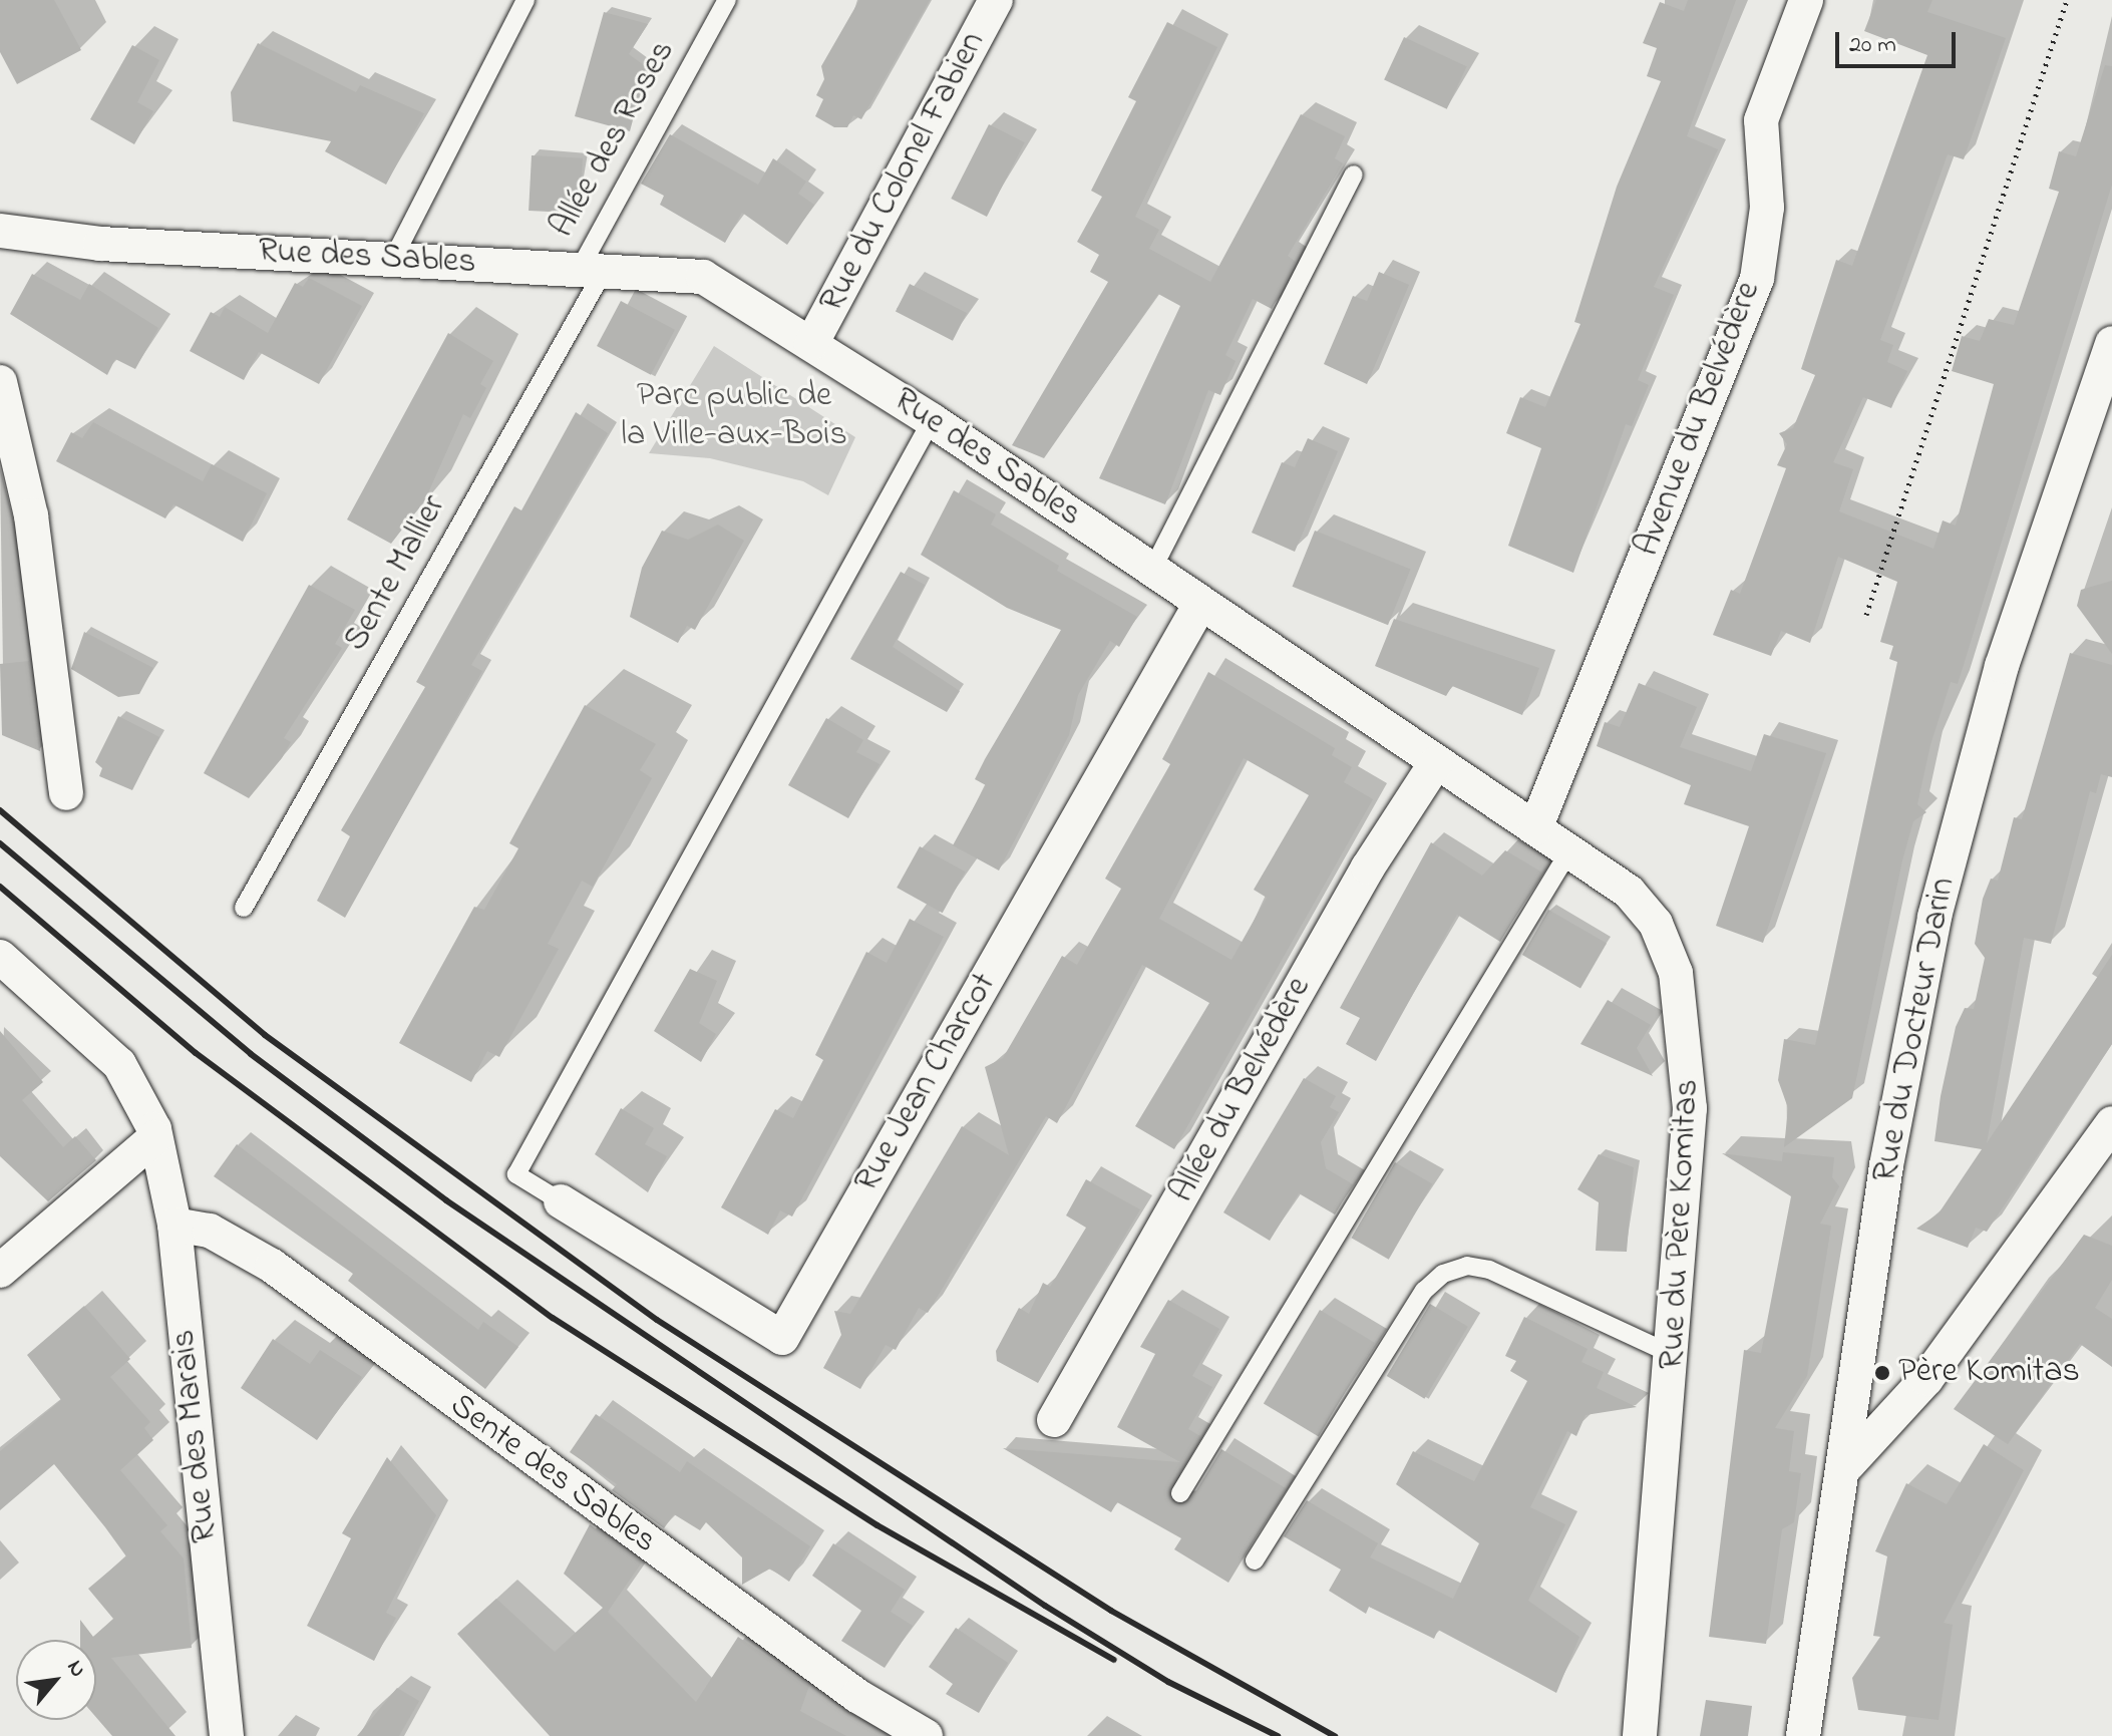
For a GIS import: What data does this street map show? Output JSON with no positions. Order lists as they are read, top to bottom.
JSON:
{
  "streets": {
    "street": [
      "Rue du Colonel Fabien",
      "Rue des Sables",
      "Avenue du Belvédère",
      "Rue du Docteur Darin",
      "Rue Jean Charcot",
      "Allée du Belvédère",
      "Rue du Père Komitas",
      "Rue des Marais",
      "Sente des Sables"
    ],
    "lane": ["Allée des Roses", "Sente Mallier"]
  },
  "crossings": [
    ["Allée des Roses", "Rue des Sables"],
    ["Allée des Roses", "Sente Mallier"],
    ["Rue du Colonel Fabien", "Rue des Sables"],
    ["Rue des Sables", "Sente Mallier"],
    ["Rue des Sables", "Rue Jean Charcot"],
    ["Rue des Sables", "Allée du Belvédère"],
    ["Rue des Sables", "Rue du Père Komitas"],
    ["Avenue du Belvédère", "Rue du Père Komitas"],
    ["Rue des Marais", "Sente des Sables"]
  ],
  "parks": ["Parc public de la Ville-aux-Bois"],
  "places": ["Père Komitas"],
  "scale_bar": "20 m",
  "north": "top right"
}
